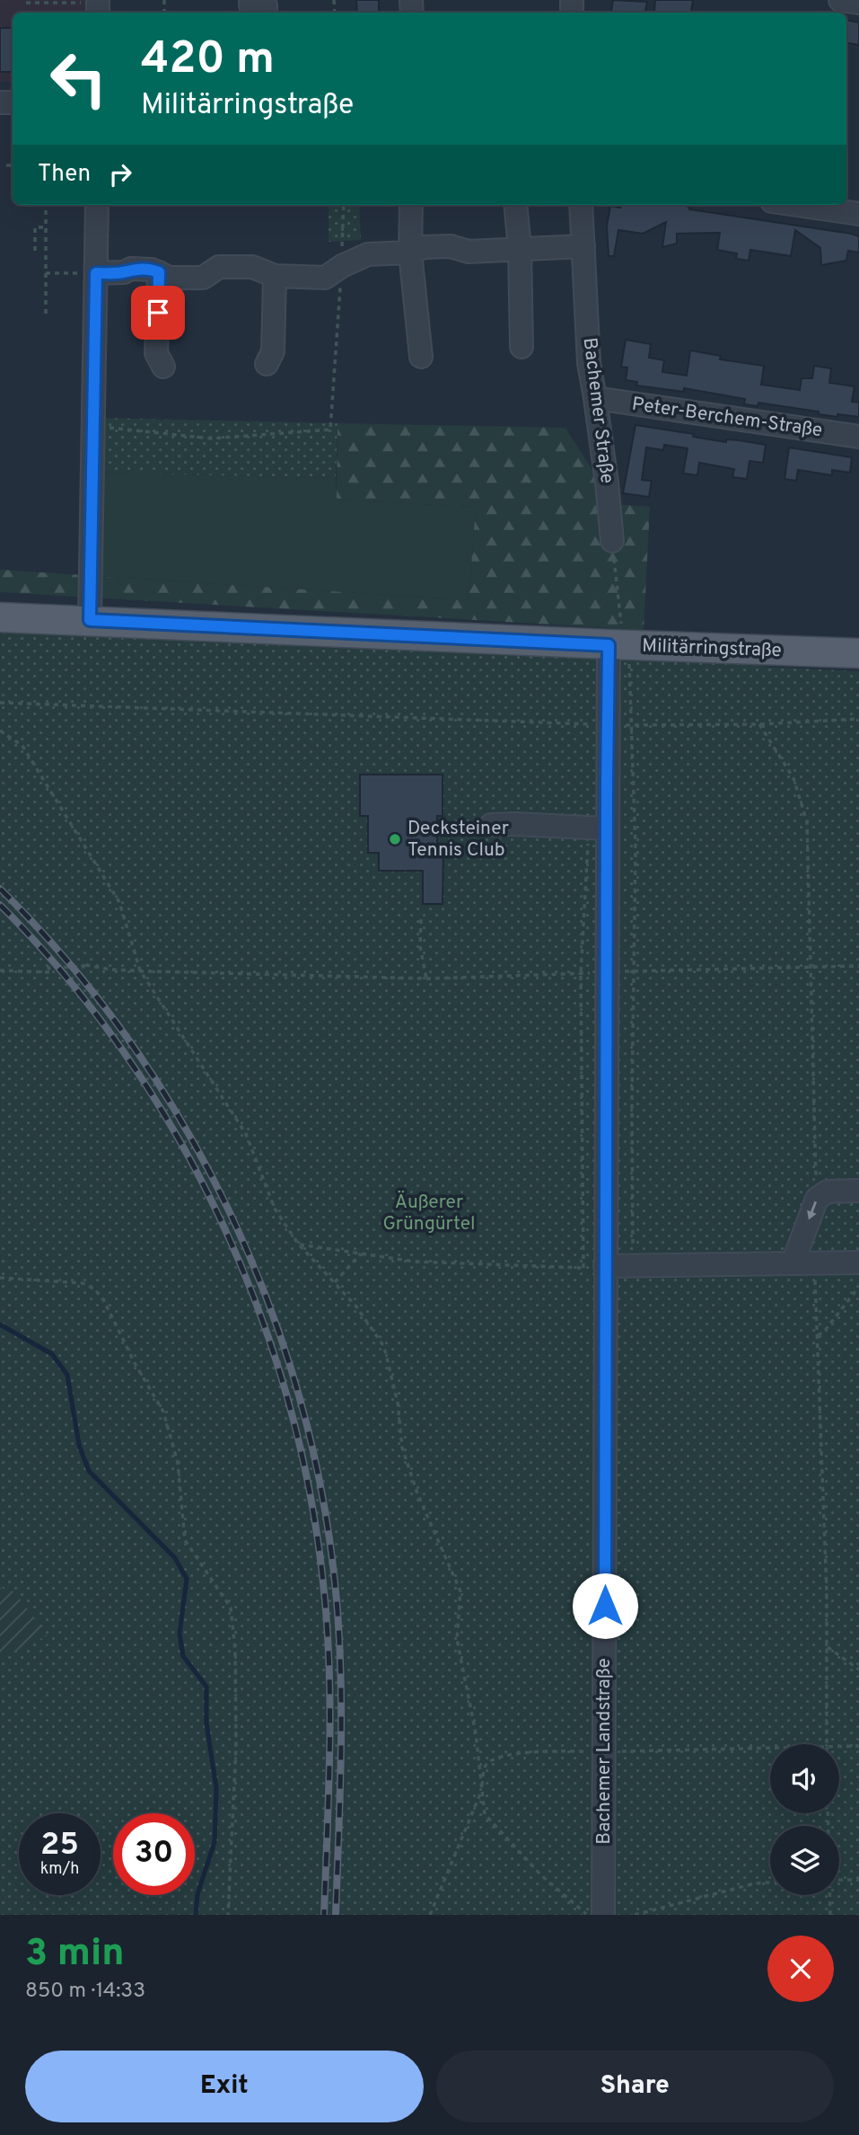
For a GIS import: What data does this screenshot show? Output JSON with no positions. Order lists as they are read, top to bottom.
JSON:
{
  "streets": {
    "main road": ["Militärringstraße"],
    "street": ["Bachemer Straße", "Peter-Berchem-Straße", "Bachemer Landstraße"]
  },
  "crossings": [
    ["Bachemer Straße", "Peter-Berchem-Straße"],
    ["Militärringstraße", "Bachemer Landstraße"]
  ],
  "parks": ["Äußerer Grüngürtel"],
  "places": ["Decksteiner Tennis Club"],
  "page": {
    "turn": ["420 m", "Militärringstraße"],
    "then": "Then",
    "speed": "25 km/h",
    "limit": "30",
    "heading": ["3 min", "850 m · 14:33"],
    "buttons": ["Exit", "Share"]
  }
}
